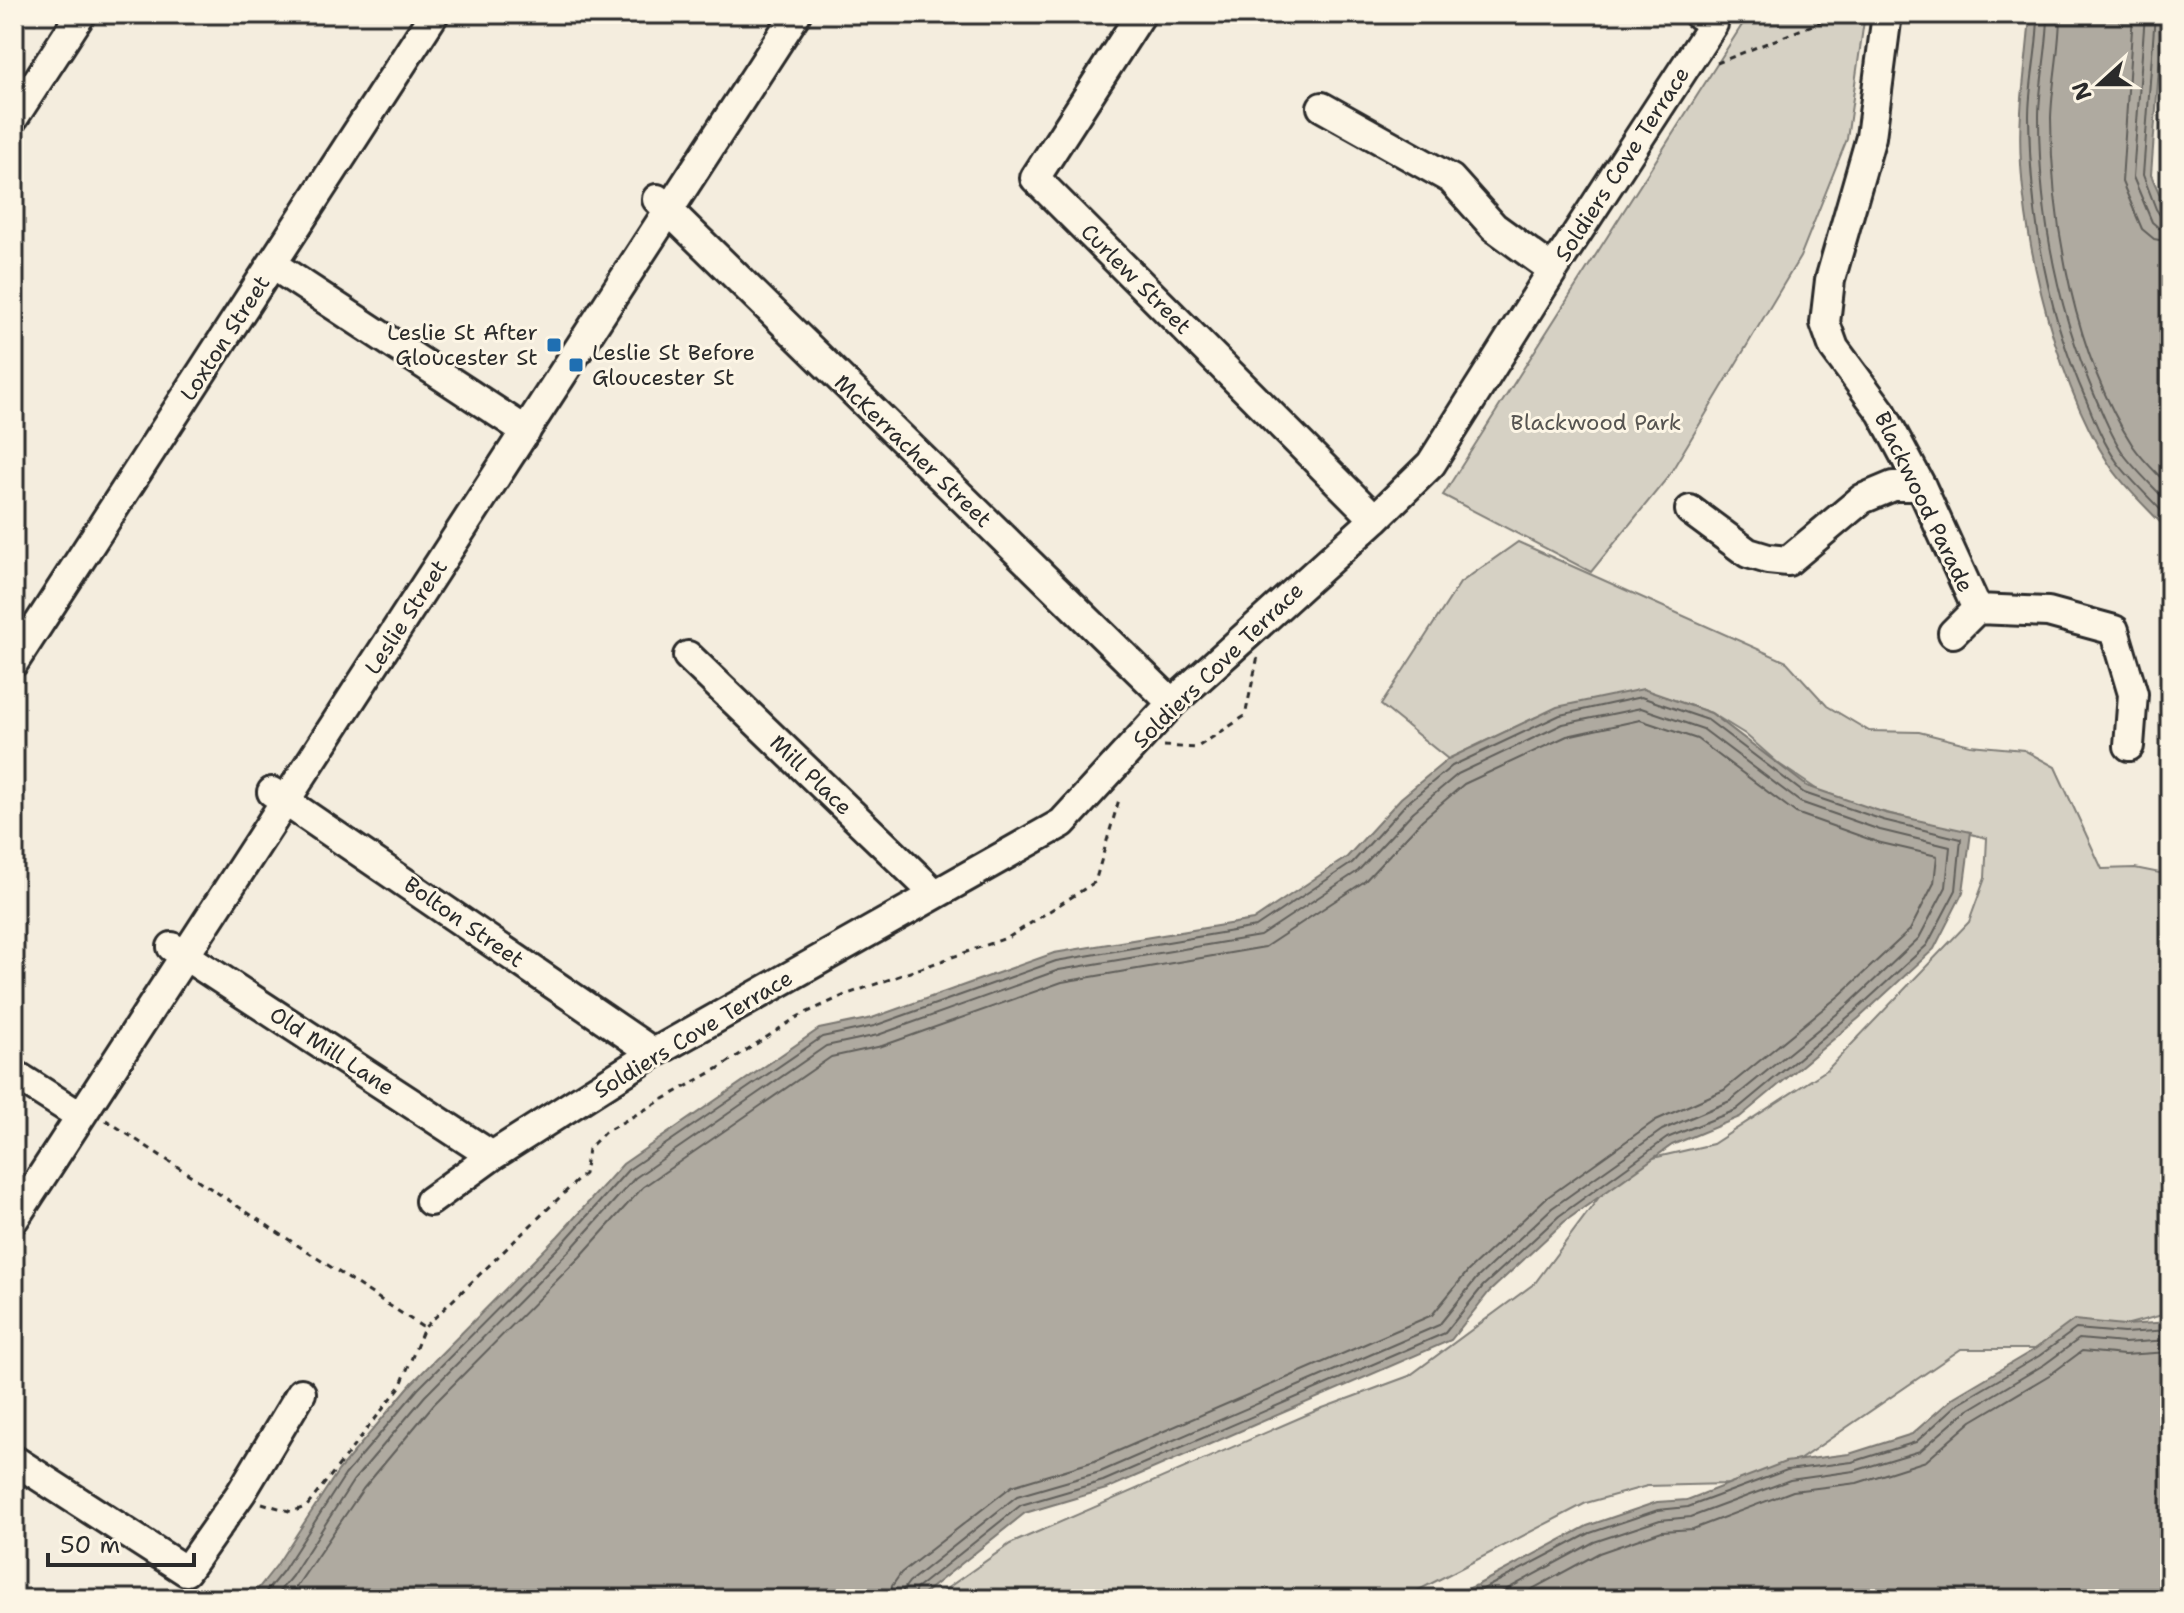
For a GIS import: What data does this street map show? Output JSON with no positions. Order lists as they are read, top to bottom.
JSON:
{
  "streets": {
    "street": [
      "Soldiers Cove Terrace",
      "Curlew Street",
      "Loxton Street",
      "McKerracher Street",
      "Blackwood Parade",
      "Leslie Street",
      "Mill Place",
      "Bolton Street",
      "Old Mill Lane"
    ]
  },
  "crossings": [
    ["Soldiers Cove Terrace", "Curlew Street"],
    ["Soldiers Cove Terrace", "McKerracher Street"],
    ["Soldiers Cove Terrace", "Mill Place"],
    ["Soldiers Cove Terrace", "Bolton Street"],
    ["Soldiers Cove Terrace", "Old Mill Lane"],
    ["McKerracher Street", "Leslie Street"],
    ["Leslie Street", "Bolton Street"],
    ["Leslie Street", "Old Mill Lane"]
  ],
  "parks": ["Blackwood Park"],
  "places": {
    "transit": ["Leslie St After Gloucester St", "Leslie St Before Gloucester St"]
  },
  "scale_bar": "50 m",
  "north": "left"
}
